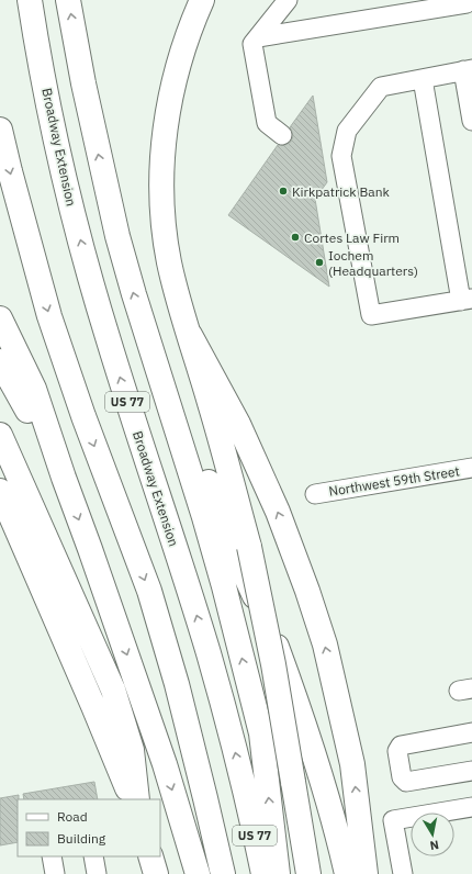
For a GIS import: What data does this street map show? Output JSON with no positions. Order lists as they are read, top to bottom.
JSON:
{
  "streets": {
    "highway": ["Broadway Extension", "US 77"],
    "street": ["Northwest 59th Street"]
  },
  "places": ["Kirkpatrick Bank", "Cortes Law Firm", "Iochem (Headquarters)"],
  "legend": ["Road", "Building"],
  "north": "bottom"
}
